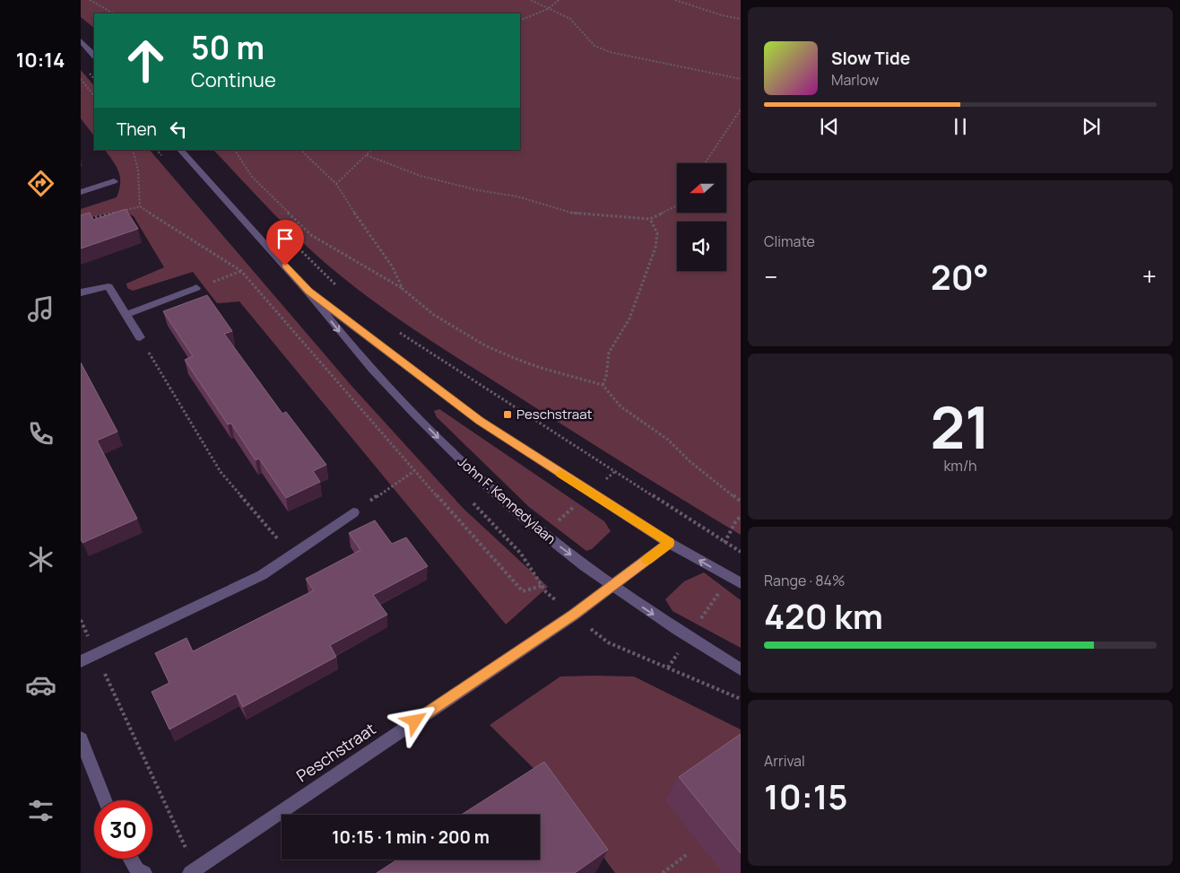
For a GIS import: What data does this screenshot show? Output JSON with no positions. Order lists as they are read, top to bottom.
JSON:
{
  "streets": {
    "street": ["John F. Kennedylaan", "Peschstraat"]
  },
  "crossings": [
    ["John F. Kennedylaan", "Peschstraat"]
  ],
  "places": {
    "transit": ["Peschstraat"]
  },
  "north": "left",
  "page": {
    "tabs": "10:14",
    "turn": ["50 m", "Continue"],
    "song": ["Slow Tide", "Marlow"],
    "then": "Then",
    "tile": [
      "Climate",
      ["21", "km/h"],
      ["Range · 84%", "420 km"],
      ["Arrival", "10:15"]
    ],
    "heat": ["−", "20°", "+"],
    "limit": "30",
    "trip": "10:15 · 1 min · 200 m"
  }
}
